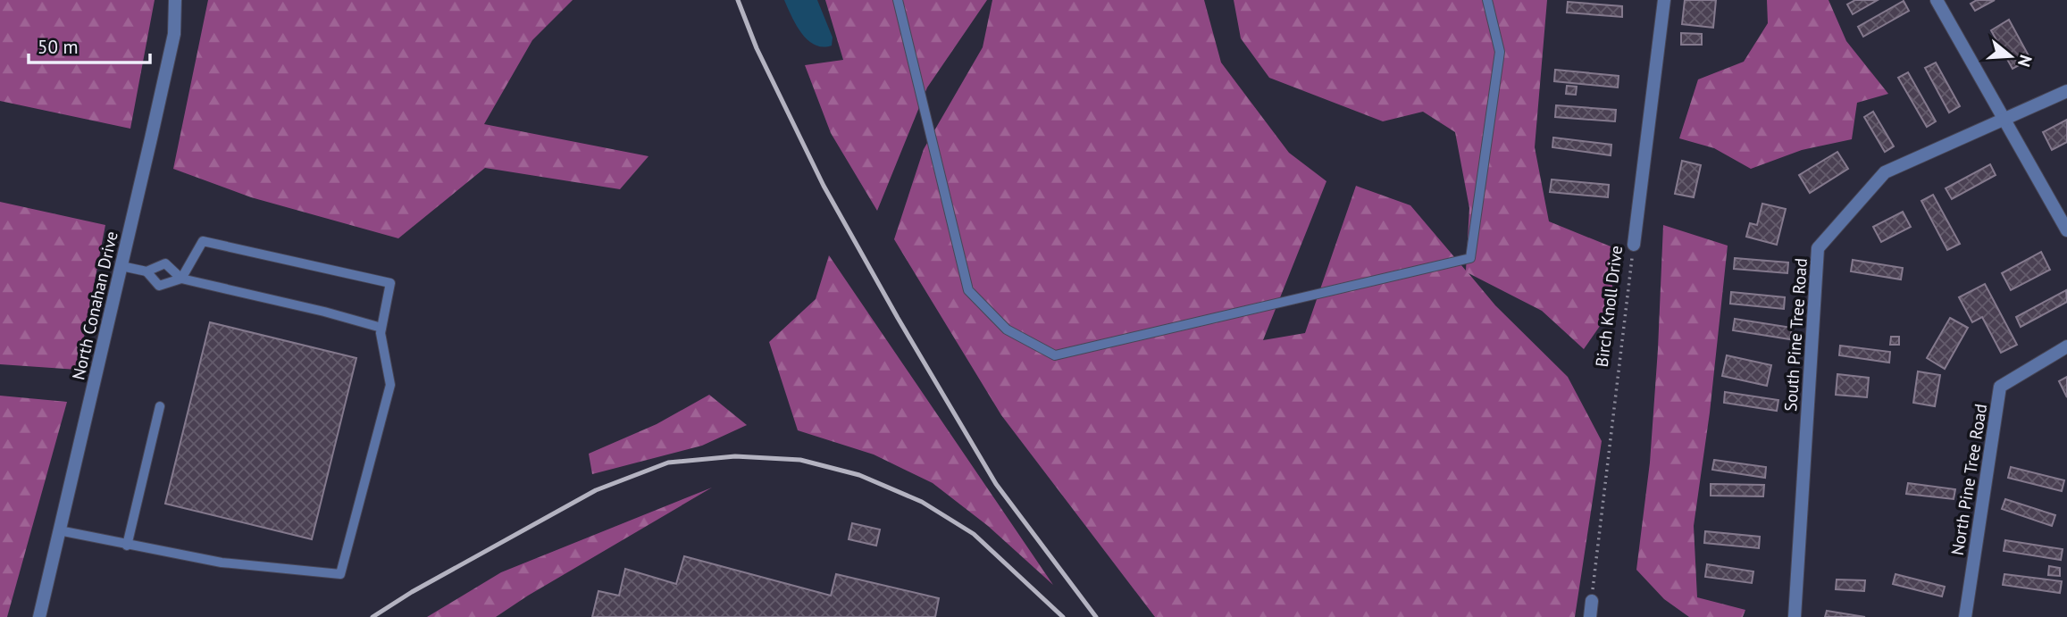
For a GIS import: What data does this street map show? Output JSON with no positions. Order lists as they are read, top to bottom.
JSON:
{
  "streets": {
    "street": [
      "North Conahan Drive",
      "Birch Knoll Drive",
      "South Pine Tree Road",
      "North Pine Tree Road"
    ]
  },
  "scale_bar": "50 m",
  "north": "right"
}
